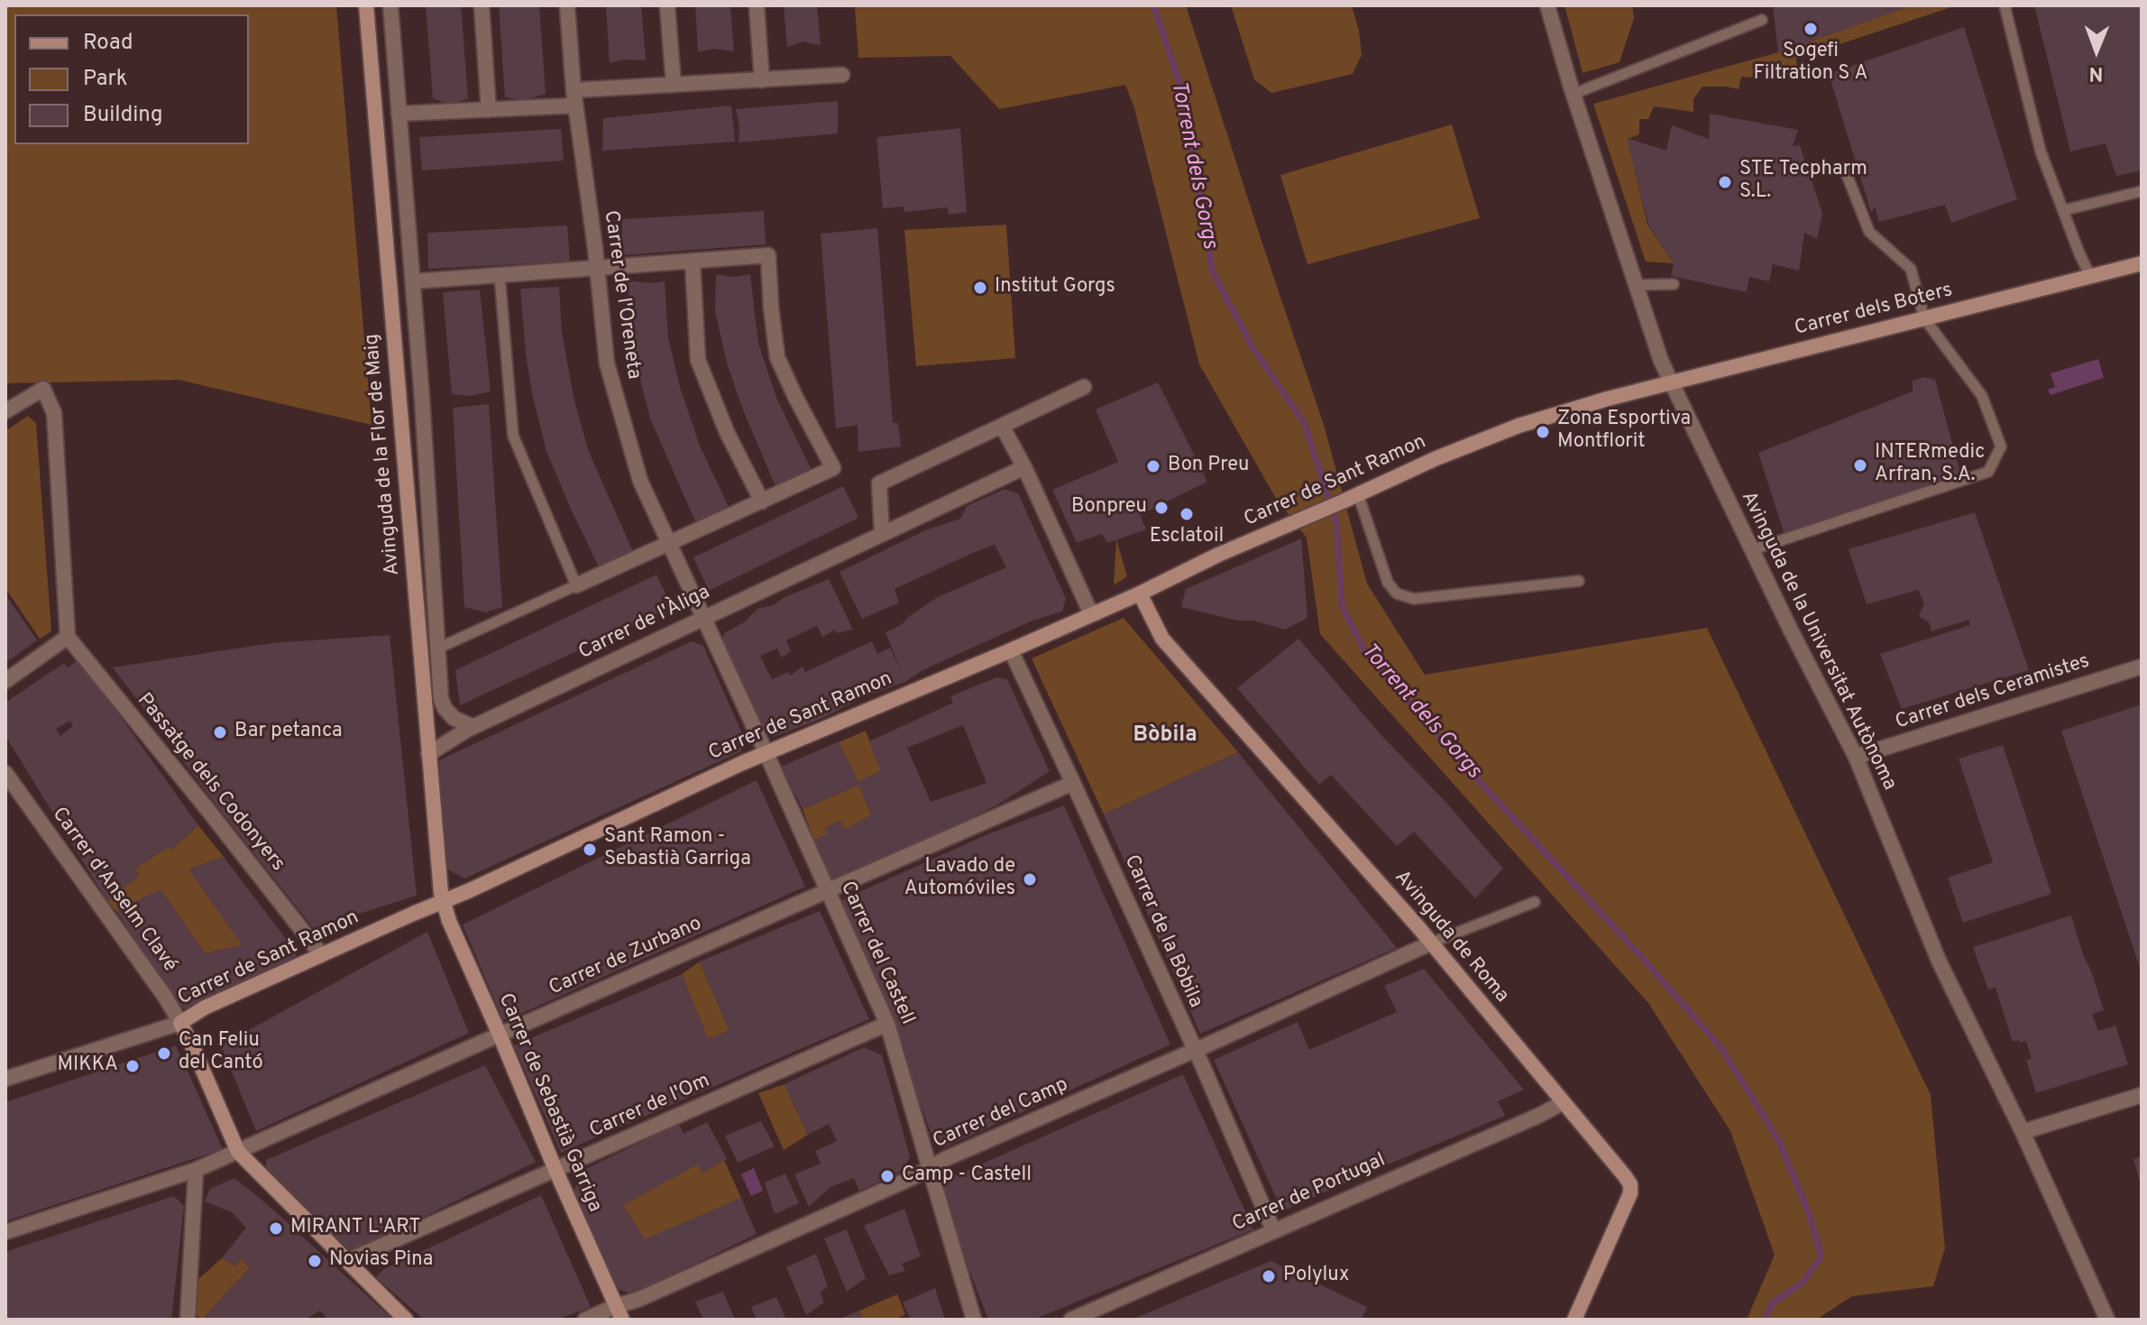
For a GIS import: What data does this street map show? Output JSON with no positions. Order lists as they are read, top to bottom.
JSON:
{
  "streets": {
    "street": [
      "Carrer de l'Oreneta",
      "Carrer dels Boters",
      "Avinguda de la Flor de Maig",
      "Carrer de Sant Ramon",
      "Carrer de l'Àliga",
      "Avinguda de la Universitat Autònoma",
      "Carrer dels Ceramistes",
      "Passatge dels Codonyers",
      "Carrer d'Anselm Clavé",
      "Carrer de la Bòbila",
      "Avinguda de Roma",
      "Carrer del Castell",
      "Carrer de Zurbano",
      "Carrer de Sebastià Garriga",
      "Carrer de l'Om",
      "Carrer del Camp",
      "Carrer de Portugal"
    ]
  },
  "crossings": [
    ["Carrer de l'Oreneta", "Carrer de l'Àliga"],
    ["Carrer de l'Oreneta", "Carrer del Castell"],
    ["Carrer dels Boters", "Carrer de Sant Ramon"],
    ["Carrer dels Boters", "Avinguda de la Universitat Autònoma"],
    ["Avinguda de la Flor de Maig", "Carrer de Sant Ramon"],
    ["Avinguda de la Flor de Maig", "Carrer de l'Àliga"],
    ["Avinguda de la Flor de Maig", "Carrer de Sebastià Garriga"],
    ["Carrer de Sant Ramon", "Passatge dels Codonyers"],
    ["Carrer de Sant Ramon", "Carrer d'Anselm Clavé"],
    ["Carrer de Sant Ramon", "Carrer de la Bòbila"],
    ["Carrer de Sant Ramon", "Avinguda de Roma"],
    ["Carrer de Sant Ramon", "Carrer del Castell"],
    ["Carrer de Sant Ramon", "Carrer de Sebastià Garriga"],
    ["Carrer de l'Àliga", "Carrer del Castell"],
    ["Avinguda de la Universitat Autònoma", "Carrer dels Ceramistes"],
    ["Carrer d'Anselm Clavé", "Carrer de Zurbano"],
    ["Carrer de la Bòbila", "Carrer de Zurbano"],
    ["Carrer de la Bòbila", "Carrer del Camp"],
    ["Carrer de la Bòbila", "Carrer de Portugal"],
    ["Avinguda de Roma", "Carrer del Camp"],
    ["Avinguda de Roma", "Carrer de Portugal"],
    ["Carrer del Castell", "Carrer de Zurbano"],
    ["Carrer del Castell", "Carrer de l'Om"],
    ["Carrer del Castell", "Carrer del Camp"],
    ["Carrer de Zurbano", "Carrer de Sebastià Garriga"],
    ["Carrer de Sebastià Garriga", "Carrer de l'Om"],
    ["Carrer de Sebastià Garriga", "Carrer del Camp"]
  ],
  "districts": ["Bòbila"],
  "water": ["Torrent dels Gorgs"],
  "places": [
    "Sogefi Filtration S A",
    "STE Tecpharm S.L.",
    "Institut Gorgs",
    "Zona Esportiva Montflorit",
    "INTERmedic Arfran, S.A.",
    "Bon Preu",
    "Bonpreu",
    "Esclatoil",
    "Bar petanca",
    "Sant Ramon - Sebastià Garriga",
    "Lavado de Automóviles",
    "Can Feliu del Cantó",
    "MIKKA",
    "Camp - Castell",
    "MIRANT L'ART",
    "Novias Pina",
    "Polylux"
  ],
  "legend": ["Road", "Park", "Building"],
  "north": "bottom"
}
